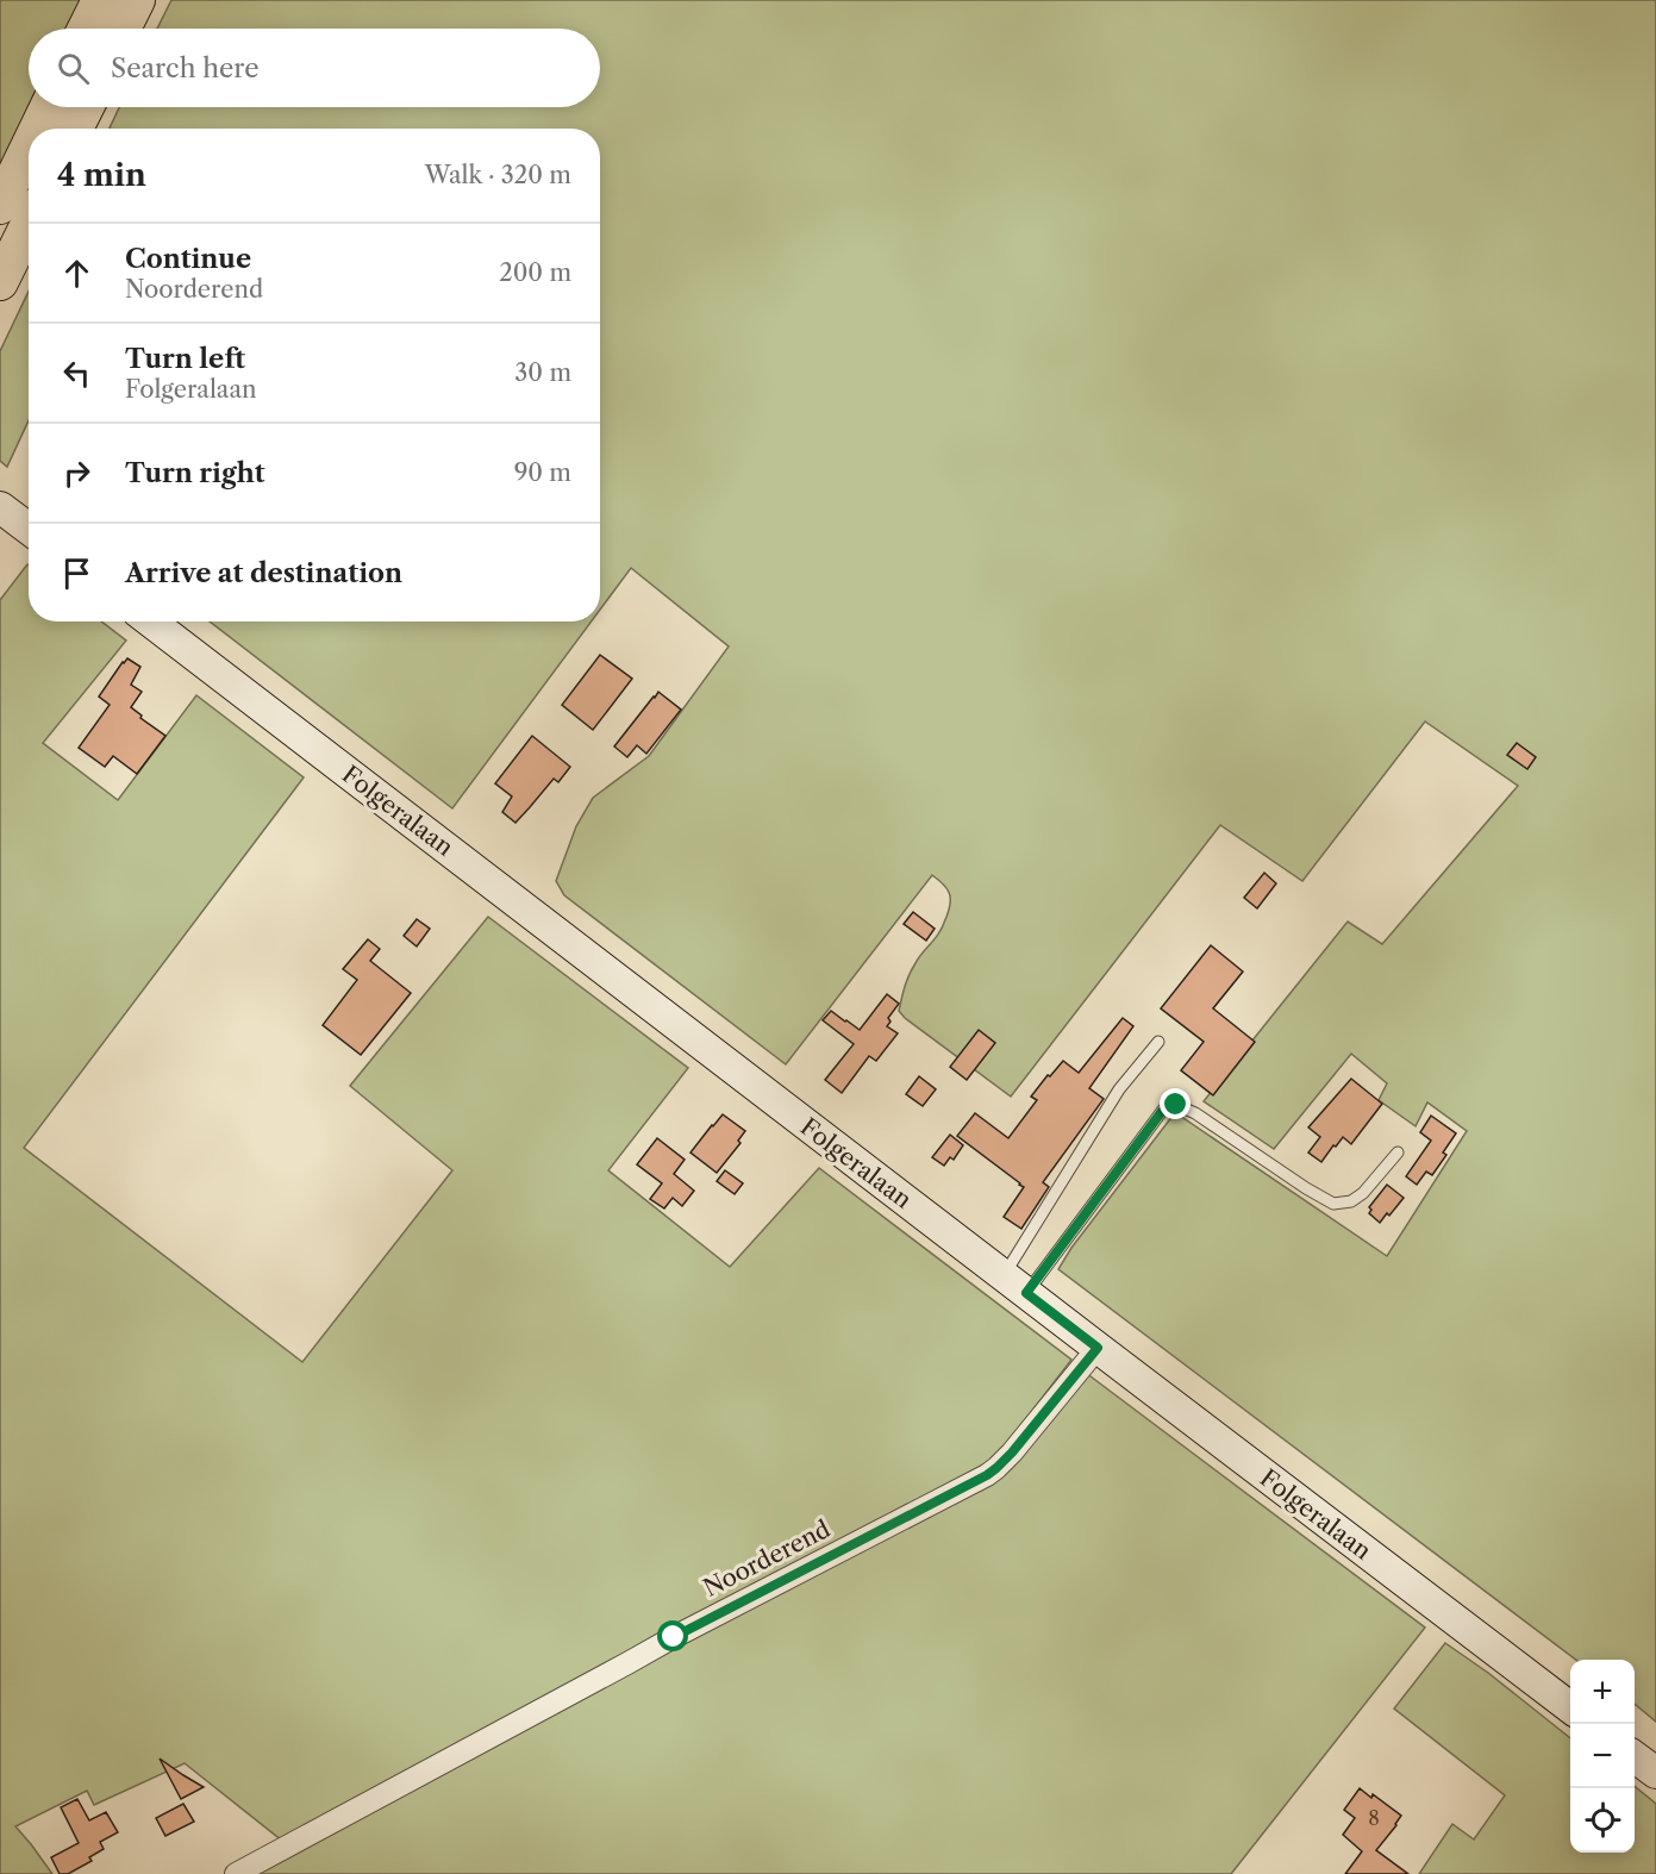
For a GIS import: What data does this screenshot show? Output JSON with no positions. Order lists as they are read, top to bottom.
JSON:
{
  "streets": {
    "main road": ["Folgeralaan"],
    "street": ["Noorderend"]
  },
  "crossings": [
    ["Folgeralaan", "Noorderend"]
  ],
  "house_numbers": ["8"],
  "page": {
    "search": "Search here",
    "heading": ["4 min", "Walk · 320 m"],
    "list": [
      ["Continue", "Noorderend", "200 m"],
      ["Turn left", "Folgeralaan", "30 m"],
      ["Turn right", "90 m"],
      "Arrive at destination"
    ],
    "map_buttons": ["+", "−"]
  }
}
